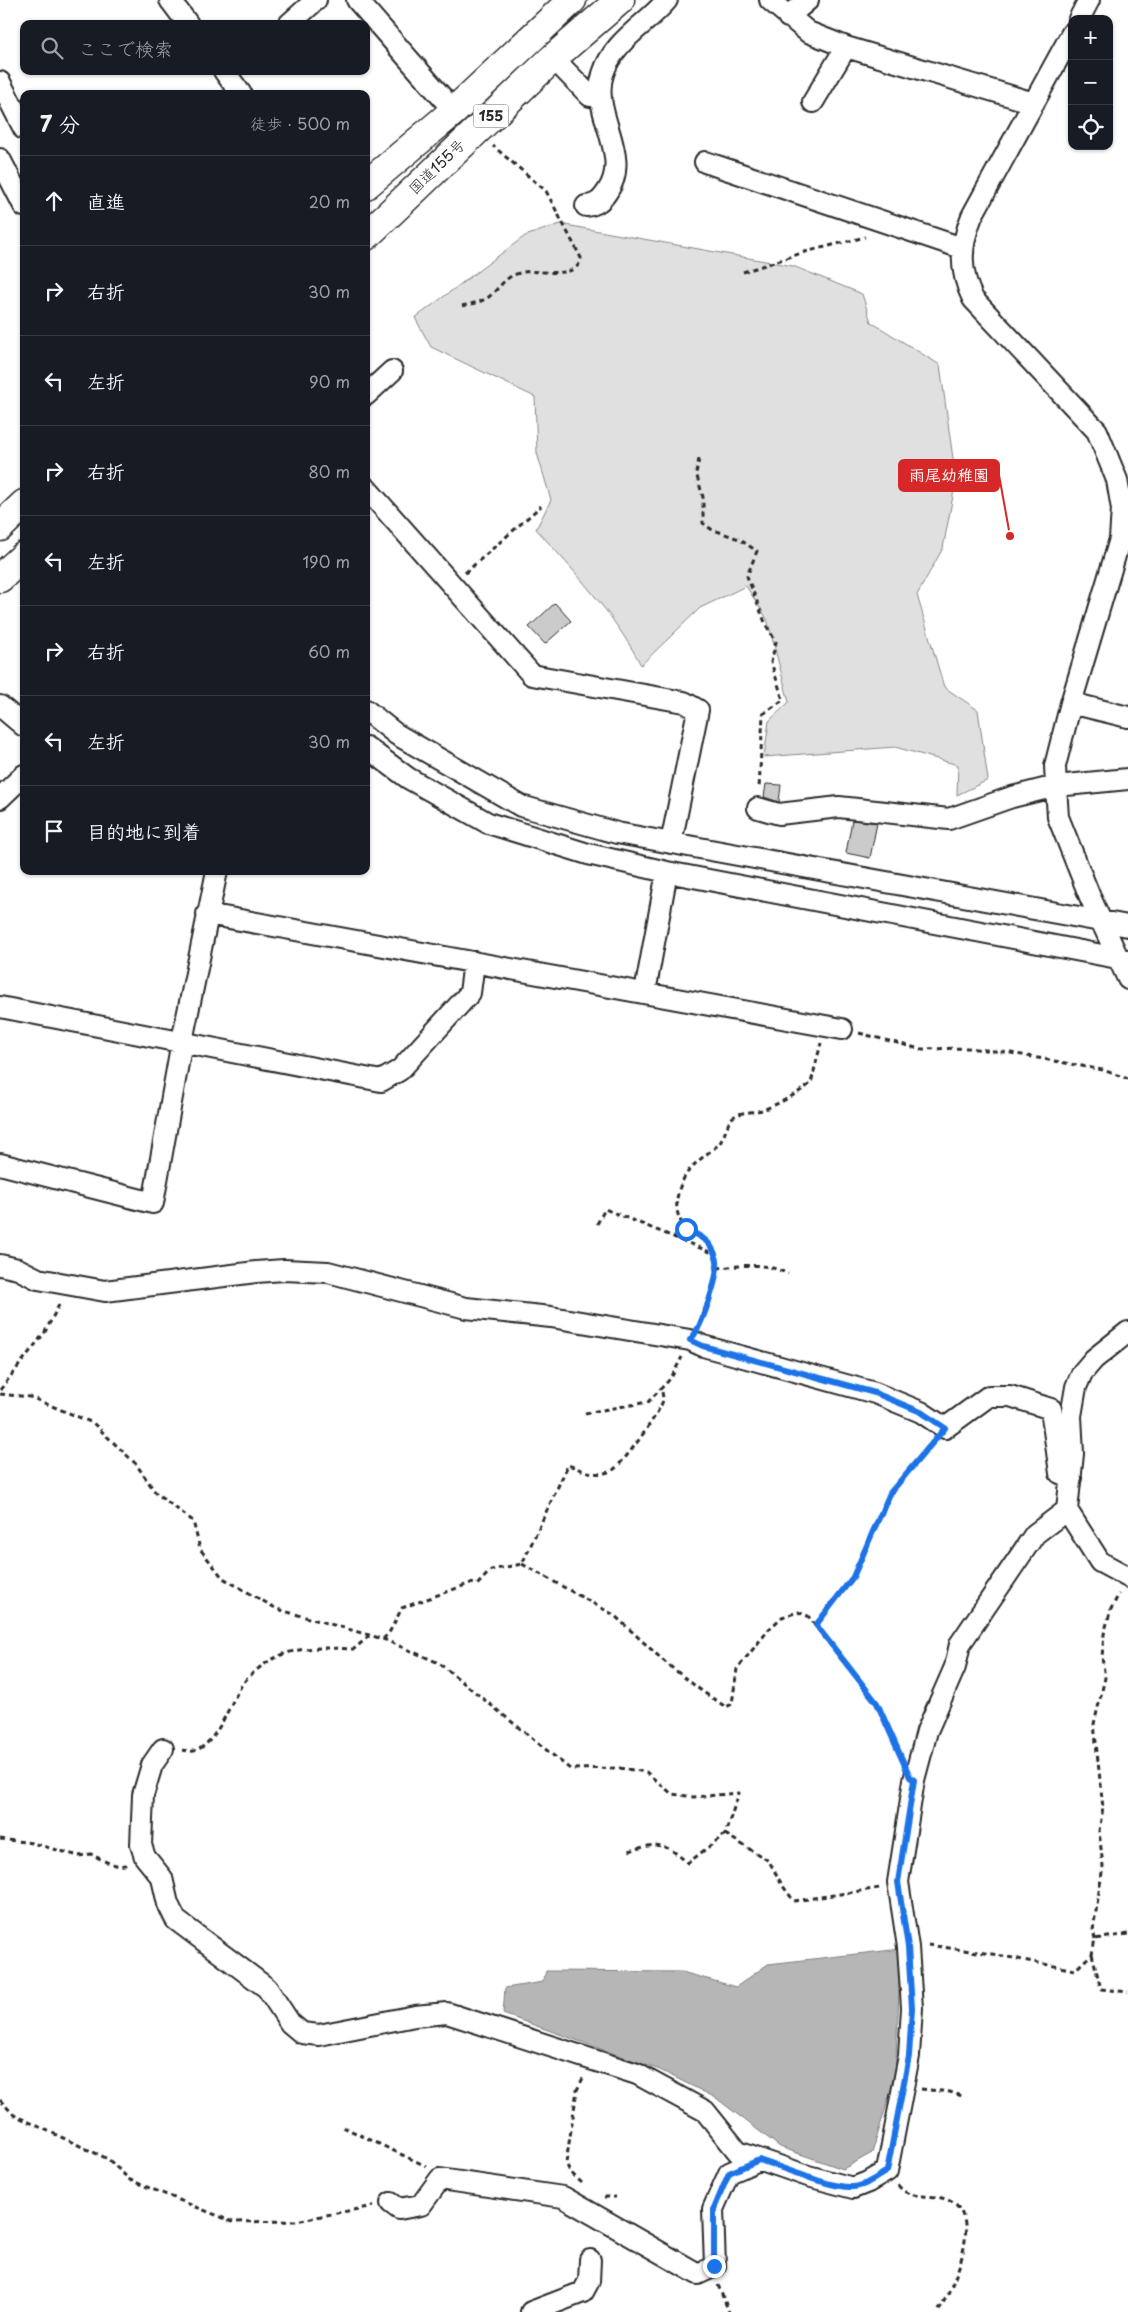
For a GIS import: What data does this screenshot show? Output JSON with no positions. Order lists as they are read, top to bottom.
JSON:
{
  "streets": {
    "highway": ["155", "国道155号"]
  },
  "places": ["雨尾幼稚園"],
  "page": {
    "map_buttons": ["+", "−"],
    "search": "ここで検索",
    "heading": ["7 分", "徒歩 · 500 m"],
    "list": [
      ["直進", "20 m"],
      ["右折", "30 m"],
      ["左折", "90 m"],
      ["右折", "80 m"],
      ["左折", "190 m"],
      ["右折", "60 m"],
      ["左折", "30 m"],
      "目的地に到着"
    ]
  }
}
